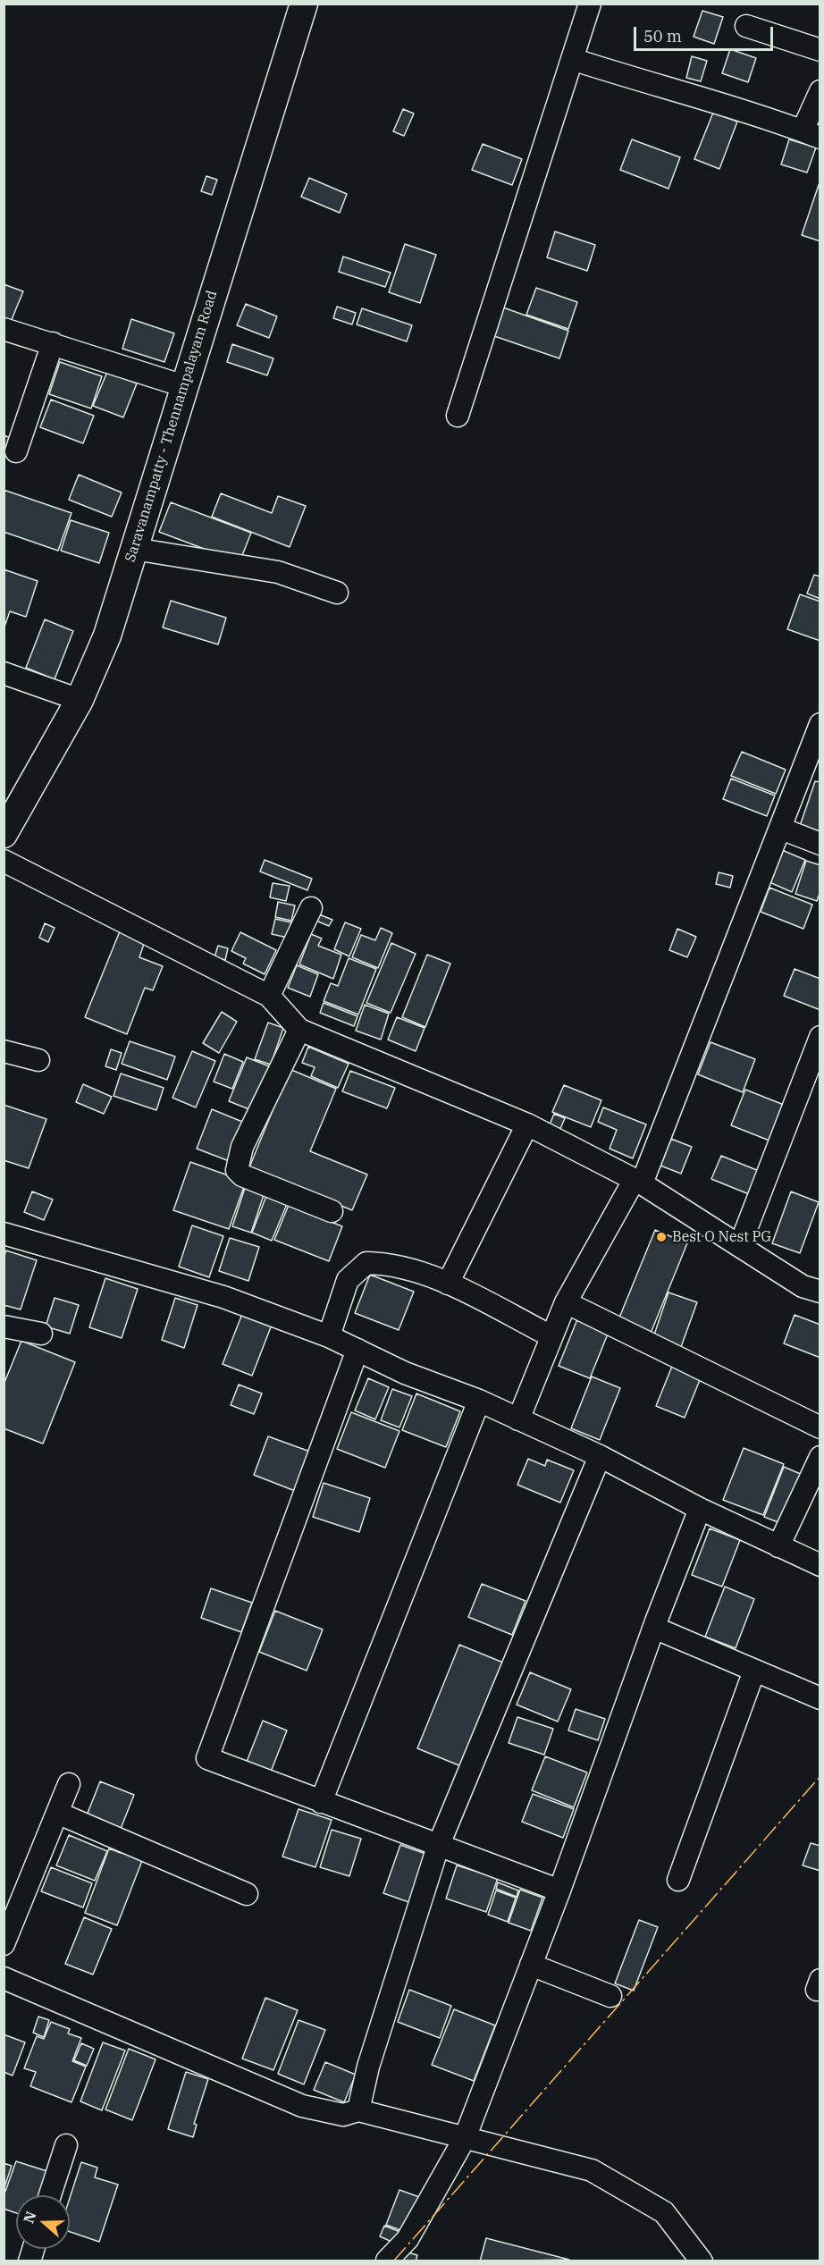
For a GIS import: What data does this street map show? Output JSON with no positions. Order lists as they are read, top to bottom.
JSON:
{
  "streets": {
    "main road": ["Saravanampatty - Thennampalayam Road"]
  },
  "places": ["Best O Nest PG"],
  "scale_bar": "50 m",
  "north": "left"
}
